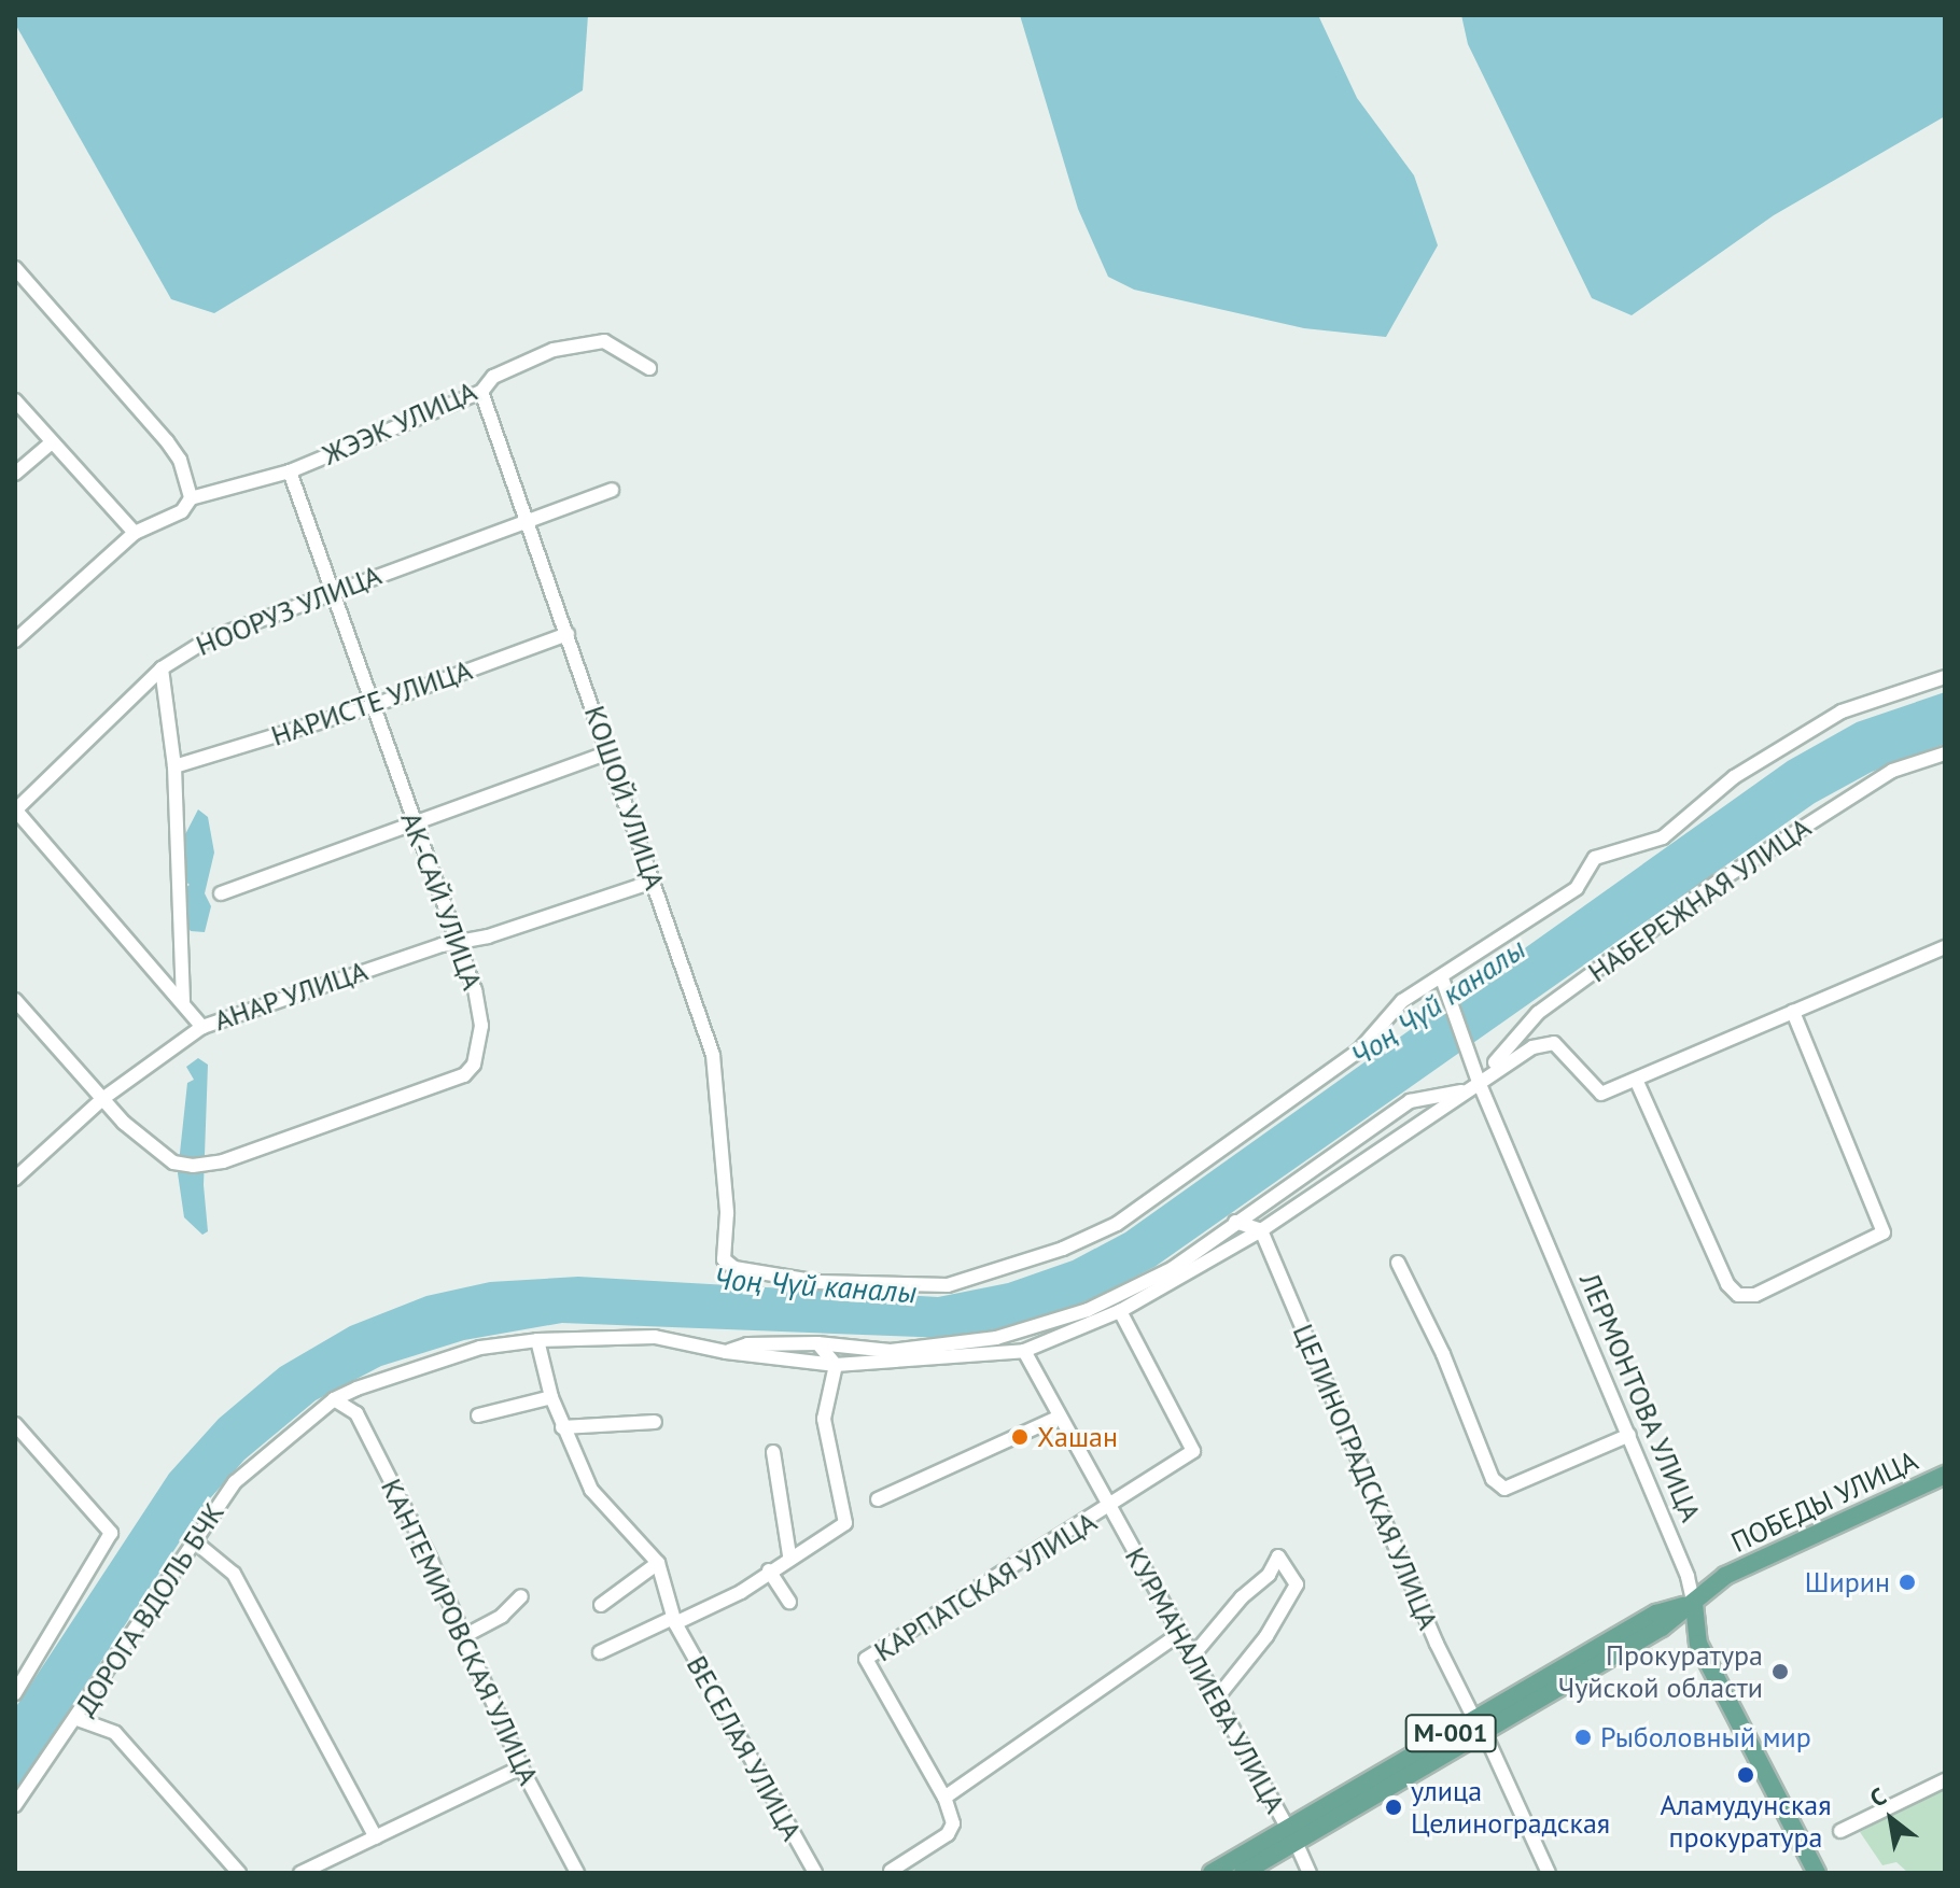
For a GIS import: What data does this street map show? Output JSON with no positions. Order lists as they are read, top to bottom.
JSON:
{
  "streets": {
    "main road": ["ЛЕРМОНТОВА УЛИЦА", "ПОБЕДЫ УЛИЦА", "М-001"],
    "street": [
      "ЖЭЭК УЛИЦА",
      "НООРУЗ УЛИЦА",
      "НАРИСТЕ УЛИЦА",
      "КОШОЙ УЛИЦА",
      "НАБЕРЕЖНАЯ УЛИЦА",
      "АК-САЙ УЛИЦА",
      "АНАР УЛИЦА",
      "ЦЕЛИНОГРАДСКАЯ УЛИЦА",
      "КАРПАТСКАЯ УЛИЦА",
      "ДОРОГА ВДОЛЬ БЧК",
      "КАНТЕМИРОВСКАЯ УЛИЦА",
      "КУРМАНАЛИЕВА УЛИЦА",
      "ВЕСЕЛАЯ УЛИЦА"
    ]
  },
  "crossings": [
    ["ЖЭЭК УЛИЦА", "КОШОЙ УЛИЦА"],
    ["ЖЭЭК УЛИЦА", "АК-САЙ УЛИЦА"],
    ["НООРУЗ УЛИЦА", "КОШОЙ УЛИЦА"],
    ["НООРУЗ УЛИЦА", "АК-САЙ УЛИЦА"],
    ["НООРУЗ УЛИЦА", "АНАР УЛИЦА"],
    ["НАРИСТЕ УЛИЦА", "КОШОЙ УЛИЦА"],
    ["НАРИСТЕ УЛИЦА", "АК-САЙ УЛИЦА"],
    ["КОШОЙ УЛИЦА", "АНАР УЛИЦА"],
    ["КОШОЙ УЛИЦА", "ЛЕРМОНТОВА УЛИЦА"],
    ["НАБЕРЕЖНАЯ УЛИЦА", "ЛЕРМОНТОВА УЛИЦА"],
    ["НАБЕРЕЖНАЯ УЛИЦА", "ДОРОГА ВДОЛЬ БЧК"],
    ["АК-САЙ УЛИЦА", "АНАР УЛИЦА"],
    ["ЛЕРМОНТОВА УЛИЦА", "ПОБЕДЫ УЛИЦА"],
    ["ЛЕРМОНТОВА УЛИЦА", "ДОРОГА ВДОЛЬ БЧК"],
    ["ЛЕРМОНТОВА УЛИЦА", "М-001"],
    ["ЦЕЛИНОГРАДСКАЯ УЛИЦА", "ДОРОГА ВДОЛЬ БЧК"],
    ["ЦЕЛИНОГРАДСКАЯ УЛИЦА", "М-001"],
    ["ПОБЕДЫ УЛИЦА", "М-001"],
    ["КАРПАТСКАЯ УЛИЦА", "ДОРОГА ВДОЛЬ БЧК"],
    ["КАРПАТСКАЯ УЛИЦА", "КУРМАНАЛИЕВА УЛИЦА"],
    ["ДОРОГА ВДОЛЬ БЧК", "КАНТЕМИРОВСКАЯ УЛИЦА"],
    ["ДОРОГА ВДОЛЬ БЧК", "КУРМАНАЛИЕВА УЛИЦА"],
    ["ДОРОГА ВДОЛЬ БЧК", "ВЕСЕЛАЯ УЛИЦА"],
    ["КУРМАНАЛИЕВА УЛИЦА", "М-001"]
  ],
  "water": ["Чоң Чүй каналы"],
  "places": [
    "Хашан",
    "Ширин",
    "Прокуратура Чуйской области",
    "Рыболовный мир",
    "Аламудунская прокуратура",
    "улица Целиноградская"
  ],
  "north": "top left"
}
